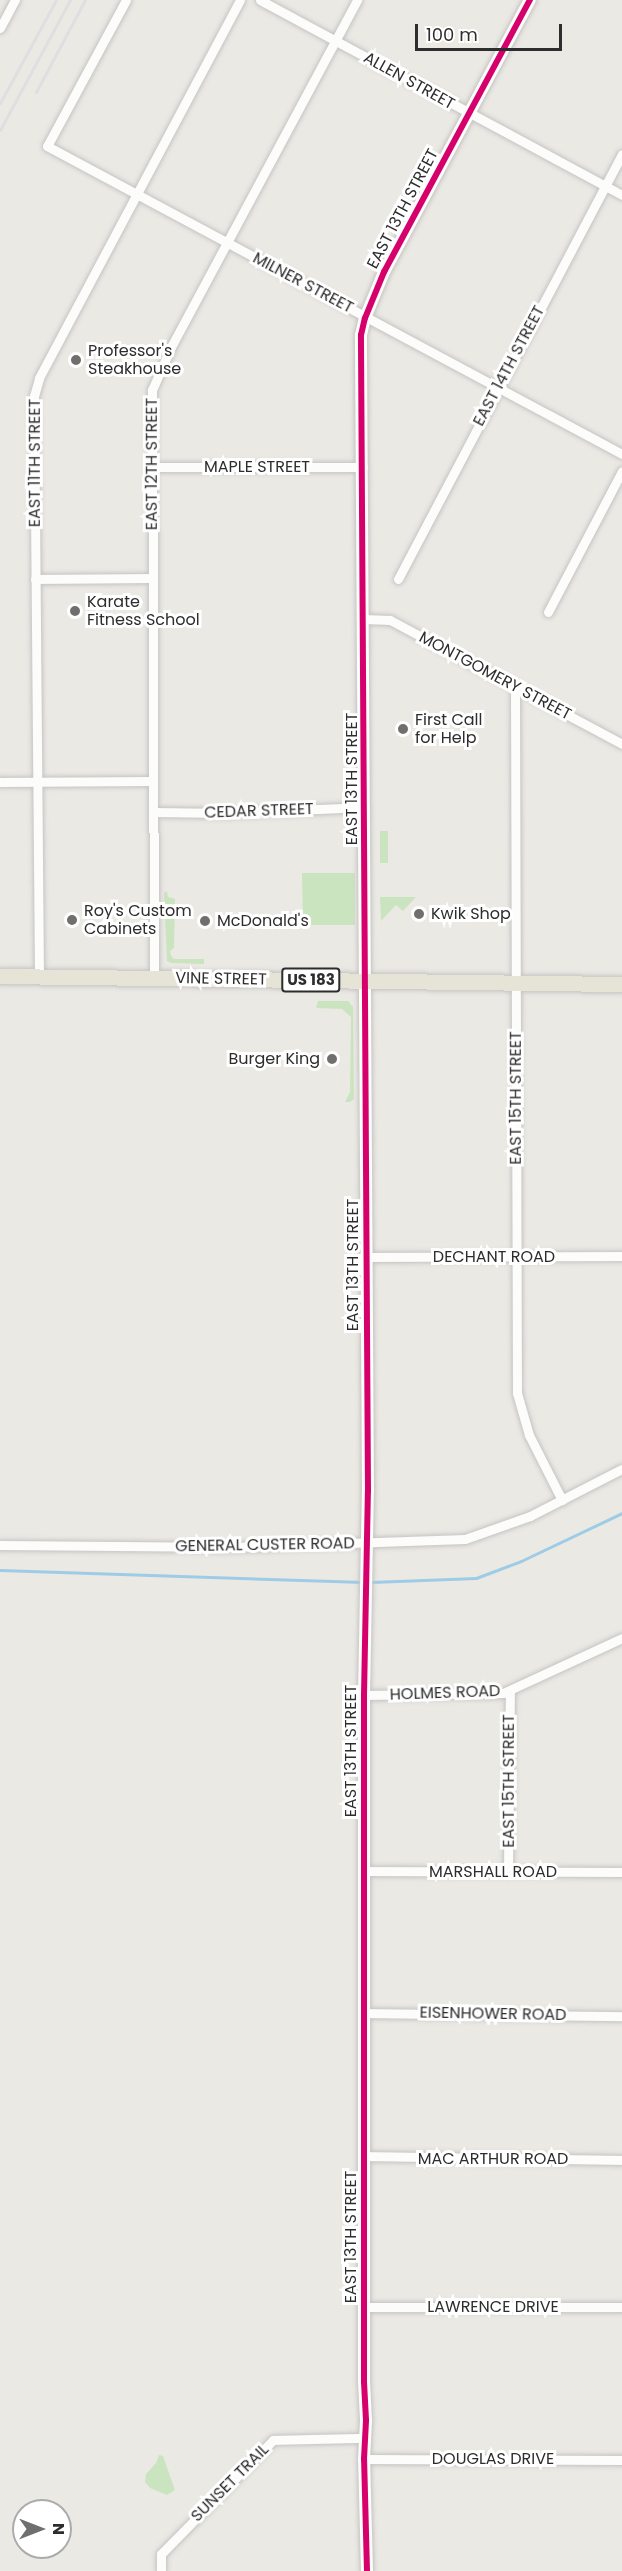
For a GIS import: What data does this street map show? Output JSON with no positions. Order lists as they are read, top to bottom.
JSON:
{
  "streets": {
    "main road": ["VINE STREET", "US 183"],
    "street": [
      "ALLEN STREET",
      "EAST 13TH STREET",
      "MILNER STREET",
      "EAST 14TH STREET",
      "EAST 11TH STREET",
      "EAST 12TH STREET",
      "MAPLE STREET",
      "MONTGOMERY STREET",
      "CEDAR STREET",
      "EAST 15TH STREET",
      "DECHANT ROAD",
      "GENERAL CUSTER ROAD",
      "HOLMES ROAD",
      "MARSHALL ROAD",
      "EISENHOWER ROAD",
      "MAC ARTHUR ROAD",
      "LAWRENCE DRIVE",
      "DOUGLAS DRIVE",
      "SUNSET TRAIL"
    ]
  },
  "crossings": [
    ["ALLEN STREET", "EAST 13TH STREET"],
    ["ALLEN STREET", "EAST 14TH STREET"],
    ["ALLEN STREET", "EAST 12TH STREET"],
    ["EAST 13TH STREET", "MILNER STREET"],
    ["EAST 13TH STREET", "MAPLE STREET"],
    ["EAST 13TH STREET", "MONTGOMERY STREET"],
    ["EAST 13TH STREET", "CEDAR STREET"],
    ["EAST 13TH STREET", "VINE STREET"],
    ["EAST 13TH STREET", "DECHANT ROAD"],
    ["EAST 13TH STREET", "GENERAL CUSTER ROAD"],
    ["EAST 13TH STREET", "HOLMES ROAD"],
    ["EAST 13TH STREET", "MARSHALL ROAD"],
    ["EAST 13TH STREET", "EISENHOWER ROAD"],
    ["EAST 13TH STREET", "MAC ARTHUR ROAD"],
    ["EAST 13TH STREET", "LAWRENCE DRIVE"],
    ["EAST 13TH STREET", "DOUGLAS DRIVE"],
    ["EAST 13TH STREET", "SUNSET TRAIL"],
    ["MILNER STREET", "EAST 14TH STREET"],
    ["MILNER STREET", "EAST 11TH STREET"],
    ["MILNER STREET", "EAST 12TH STREET"],
    ["EAST 11TH STREET", "VINE STREET"],
    ["EAST 12TH STREET", "MAPLE STREET"],
    ["EAST 12TH STREET", "CEDAR STREET"],
    ["EAST 12TH STREET", "VINE STREET"],
    ["MONTGOMERY STREET", "EAST 15TH STREET"],
    ["VINE STREET", "EAST 15TH STREET"],
    ["EAST 15TH STREET", "DECHANT ROAD"],
    ["EAST 15TH STREET", "GENERAL CUSTER ROAD"],
    ["EAST 15TH STREET", "HOLMES ROAD"],
    ["EAST 15TH STREET", "MARSHALL ROAD"]
  ],
  "places": [
    "Professor's Steakhouse",
    "Karate Fitness School",
    "First Call for Help",
    "Kwik Shop",
    "Roy's Custom Cabinets",
    "McDonald's",
    "Burger King"
  ],
  "scale_bar": "100 m",
  "north": "right"
}
